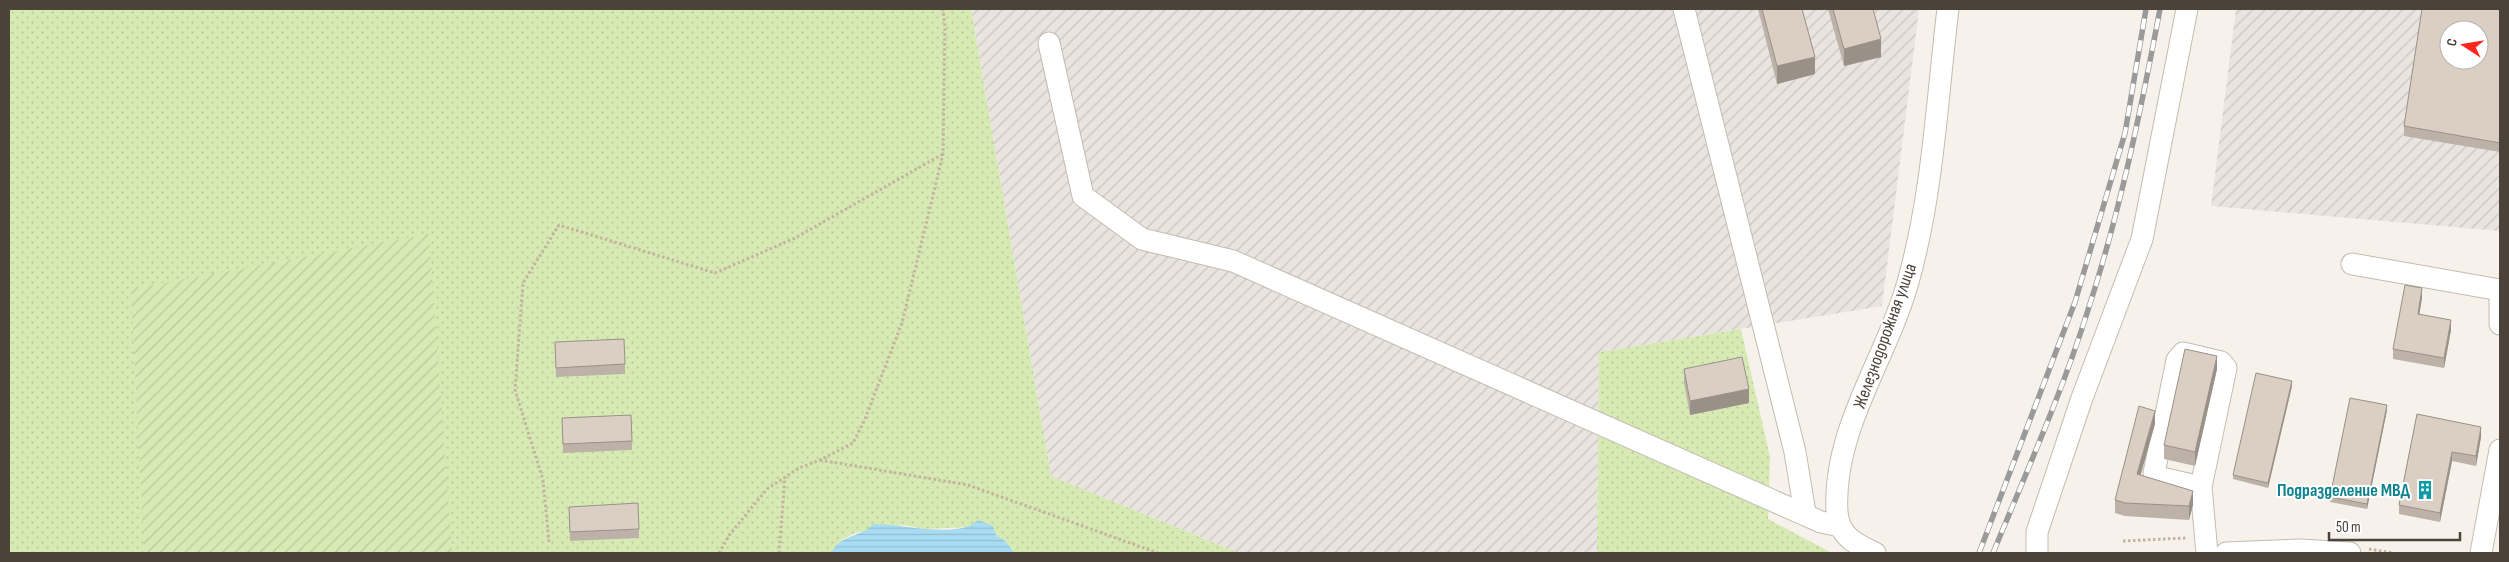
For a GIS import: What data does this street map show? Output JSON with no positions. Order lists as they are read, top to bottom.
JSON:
{
  "streets": {
    "street": ["Железнодорожная улица"]
  },
  "places": {
    "building": ["Подразделение МВД"]
  },
  "scale_bar": "50 m",
  "north": "left"
}
